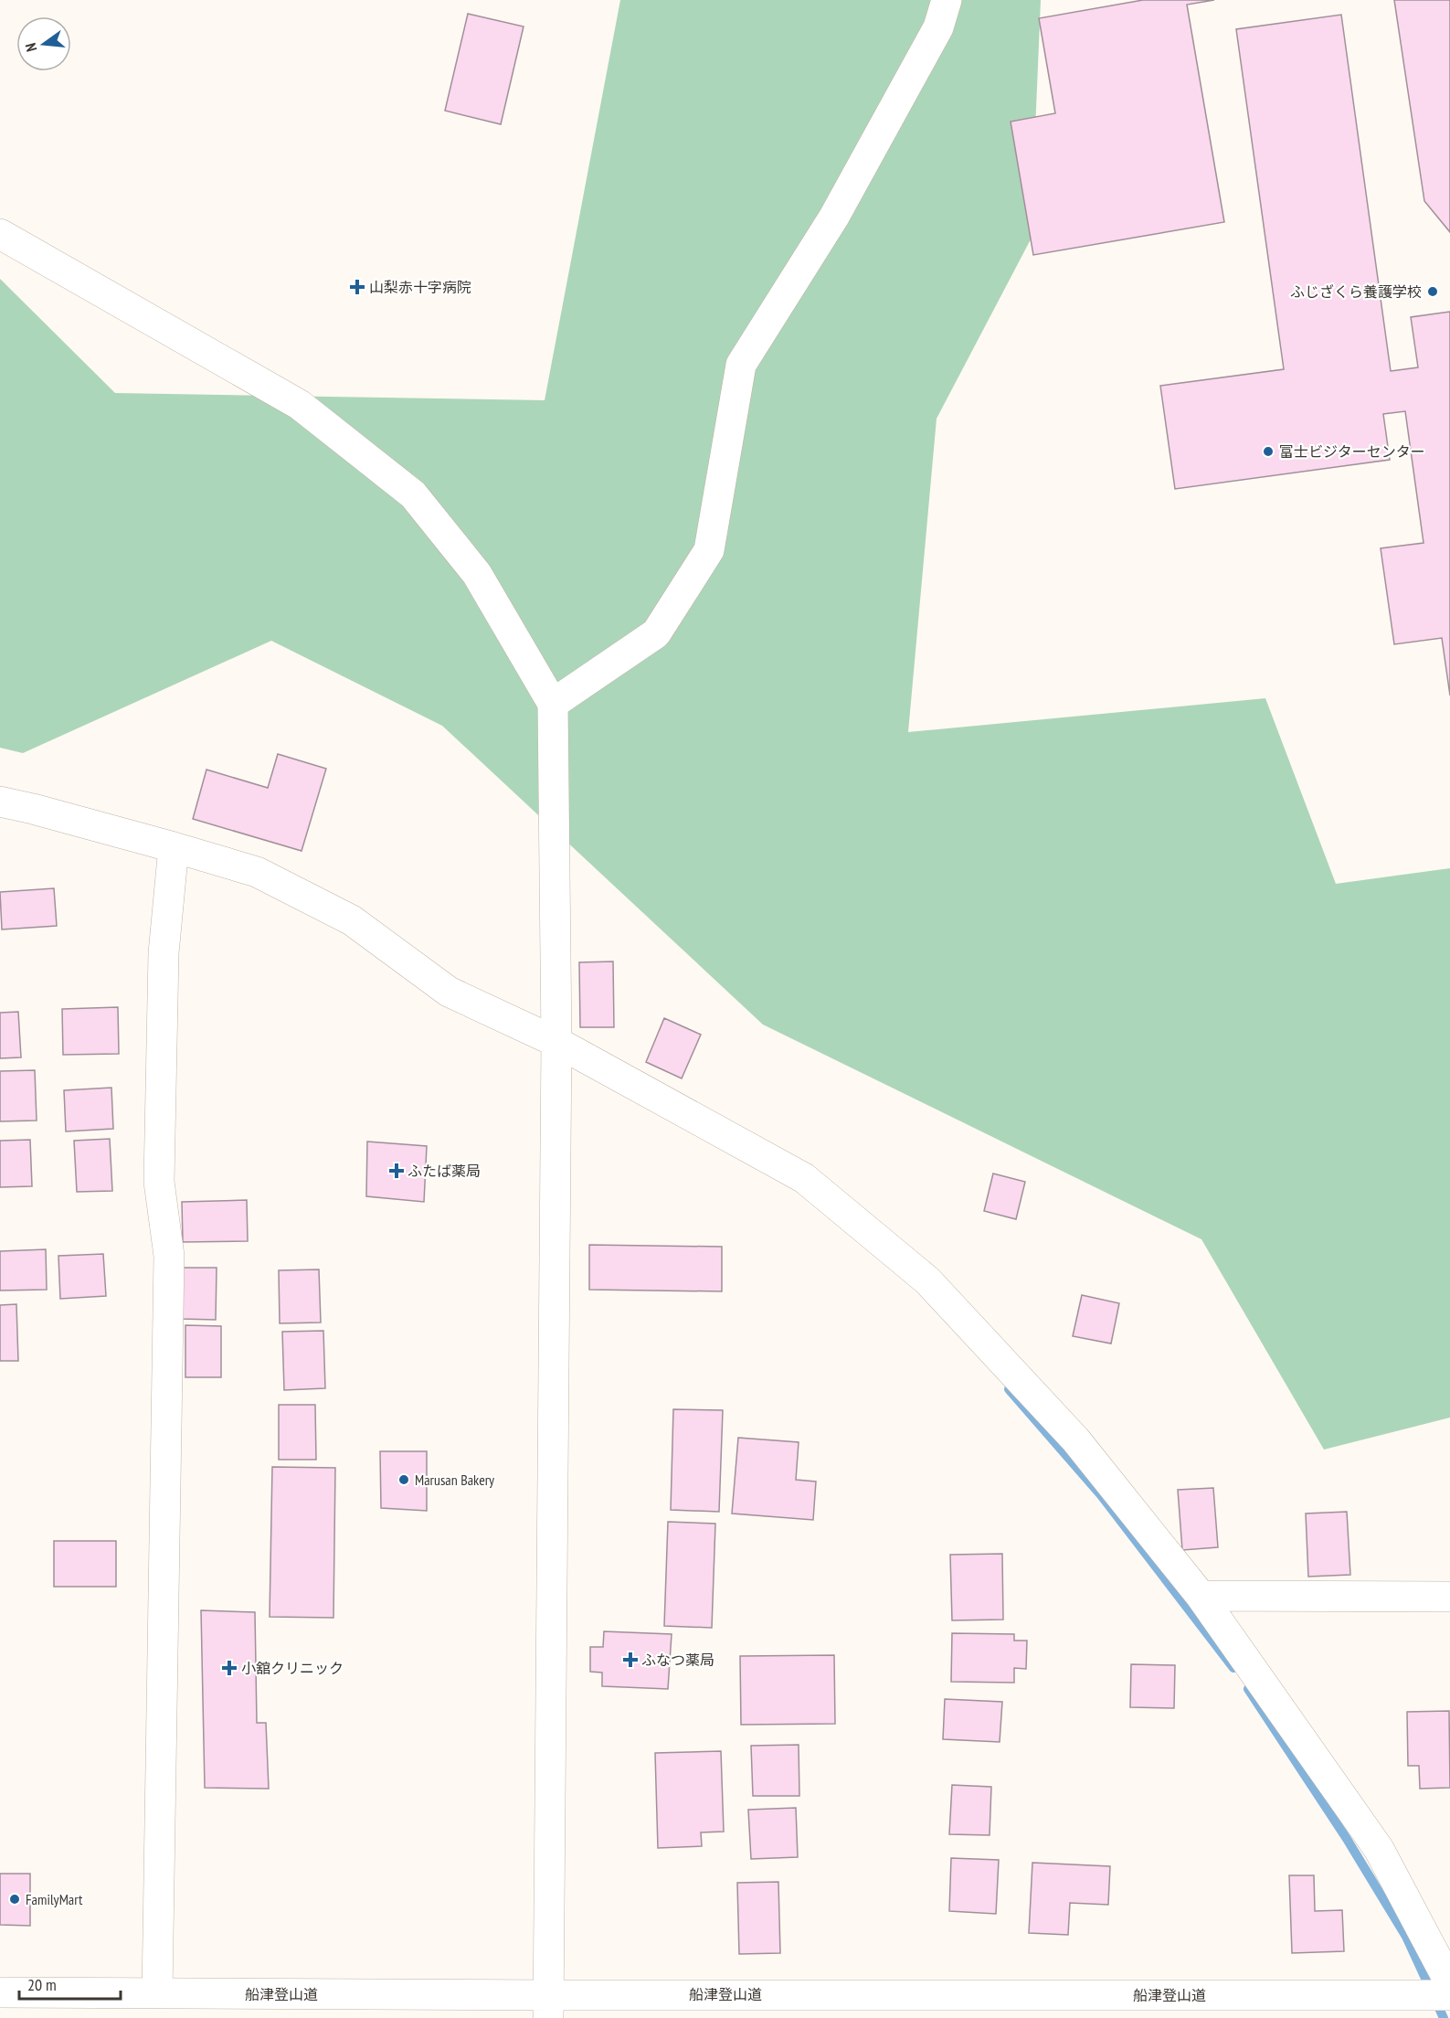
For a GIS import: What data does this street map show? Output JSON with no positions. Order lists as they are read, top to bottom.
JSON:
{
  "streets": {
    "street": ["船津登山道"]
  },
  "places": {
    "health": [
      "山梨赤十字病院",
      "ふたば薬局",
      "ふなつ薬局",
      "小舘クリニック"
    ],
    "other": [
      "ふじざくら養護学校",
      "富士ビジターセンター",
      "Marusan Bakery",
      "FamilyMart"
    ]
  },
  "scale_bar": "20 m",
  "north": "left"
}
